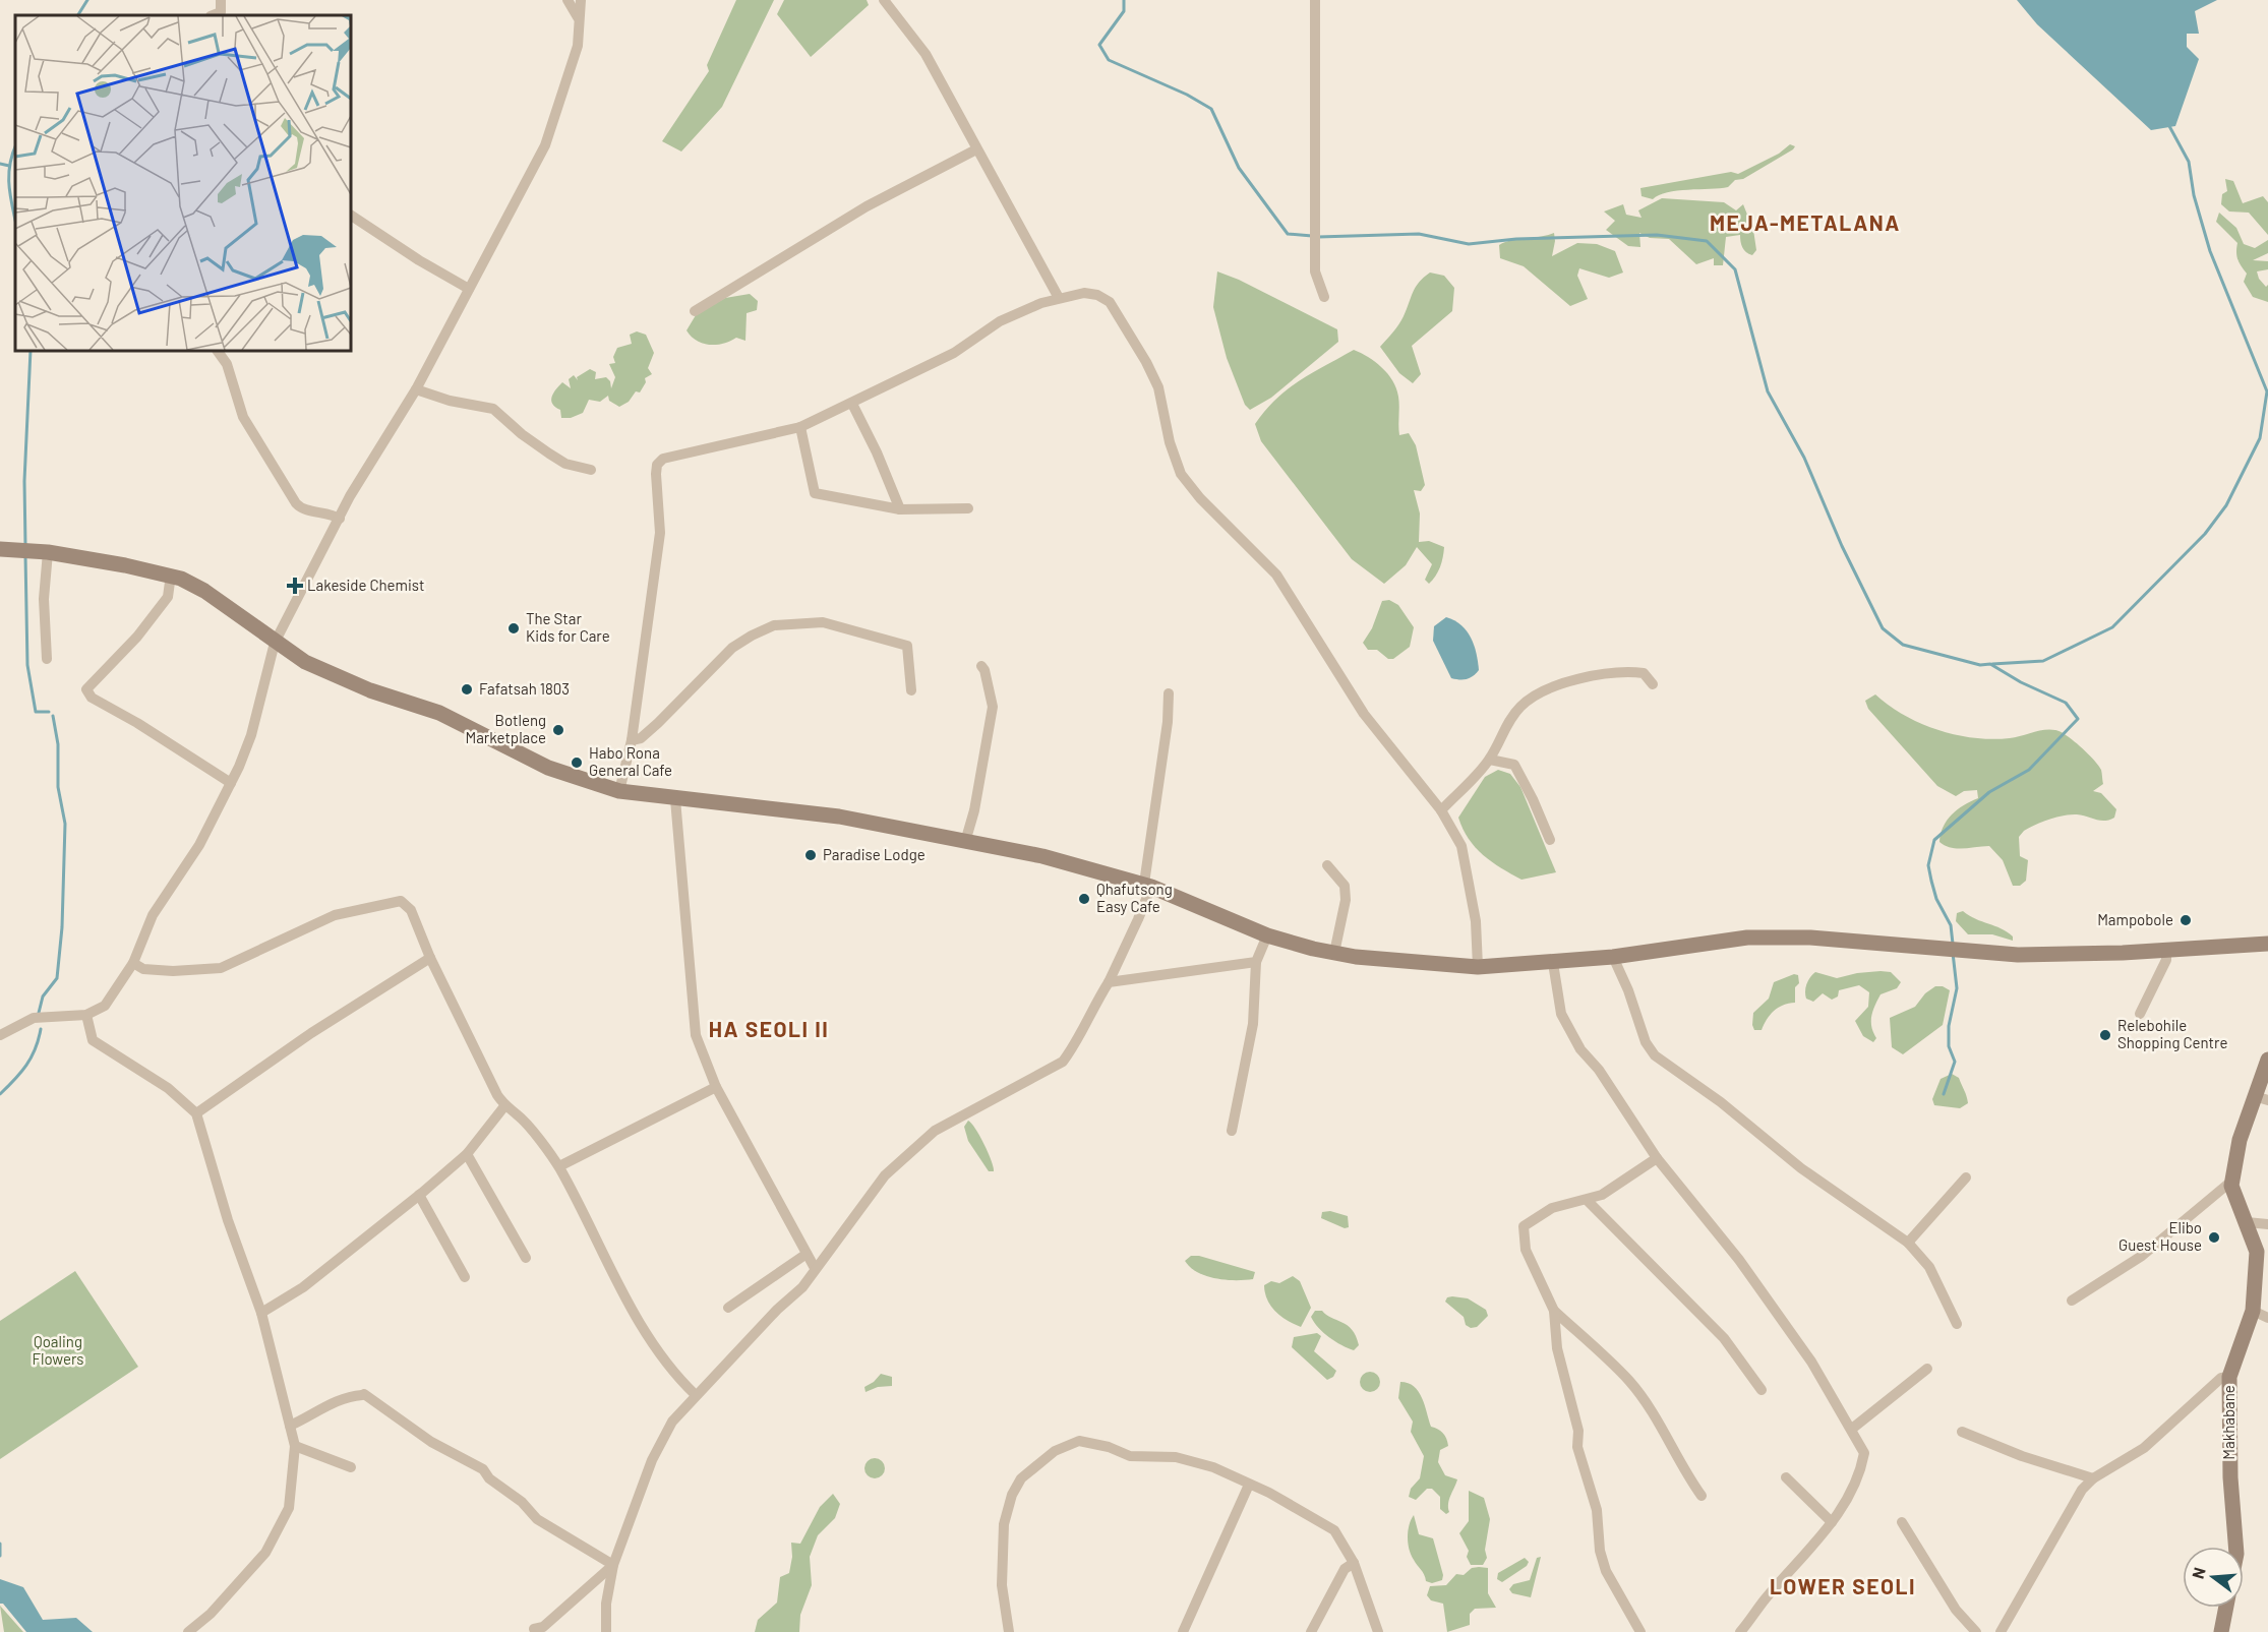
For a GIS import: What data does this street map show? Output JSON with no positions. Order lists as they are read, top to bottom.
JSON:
{
  "streets": {
    "main road": ["Makhabane"]
  },
  "districts": ["MEJA-METALANA", "HA SEOLI II", "LOWER SEOLI"],
  "parks": ["Qoaling Flowers"],
  "places": {
    "health": ["Lakeside Chemist"],
    "other": [
      "The Star Kids for Care",
      "Fafatsah 1803",
      "Botleng Marketplace",
      "Habo Rona General Cafe",
      "Paradise Lodge",
      "Qhafutsong Easy Cafe",
      "Mampobole",
      "Relebohile Shopping Centre",
      "Elibo Guest House"
    ]
  },
  "north": "left"
}
